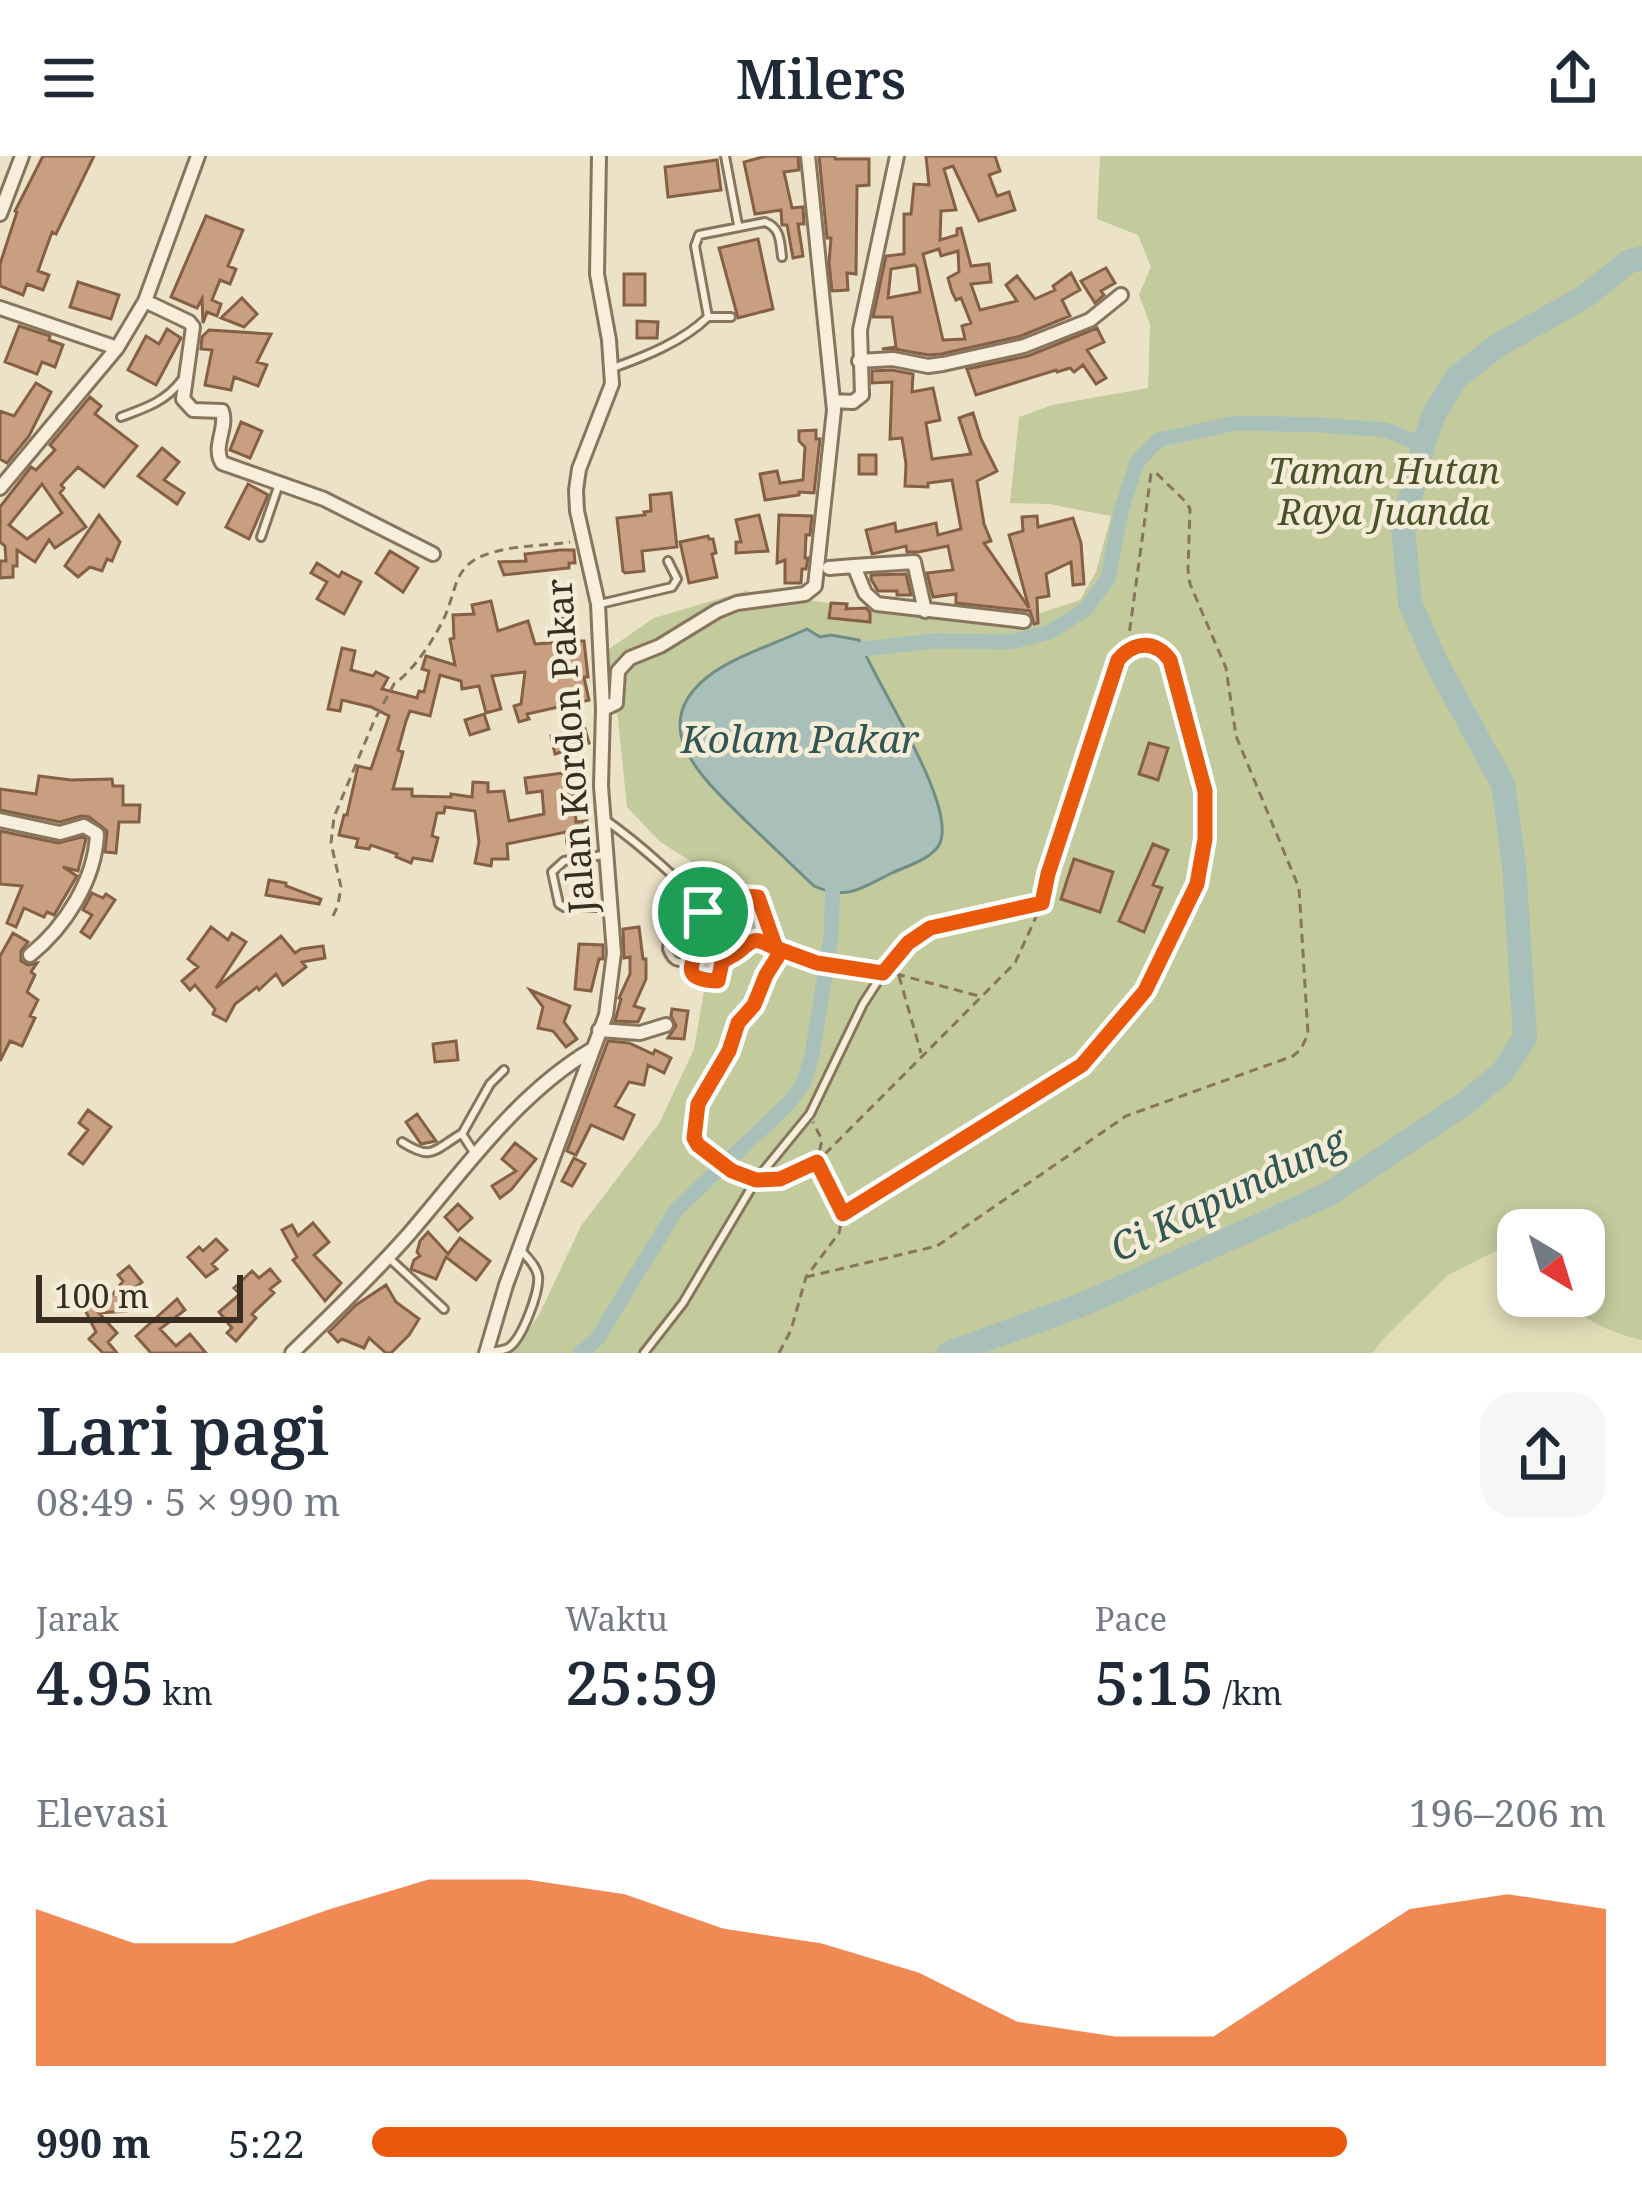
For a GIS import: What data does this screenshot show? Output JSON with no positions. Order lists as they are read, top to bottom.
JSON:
{
  "streets": {
    "street": ["Jalan Kordon Pakar"]
  },
  "water": ["Kolam Pakar", "Ci Kapundung"],
  "parks": ["Taman Hutan Raya Juanda"],
  "scale_bar": "100 m",
  "north": "bottom right",
  "page": {
    "header": "Milers",
    "scale": "100 m",
    "heading": ["Lari pagi", "08:49 · 5 × 990 m"],
    "stats": [
      ["Jarak", "4.95 km"],
      ["Waktu", "25:59"],
      ["Pace", "5:15 /km"]
    ],
    "chart": ["Elevasi", "196–206 m"],
    "list": [
      {
        "name": "990 m",
        "note": "5:22"
      }
    ]
  }
}
